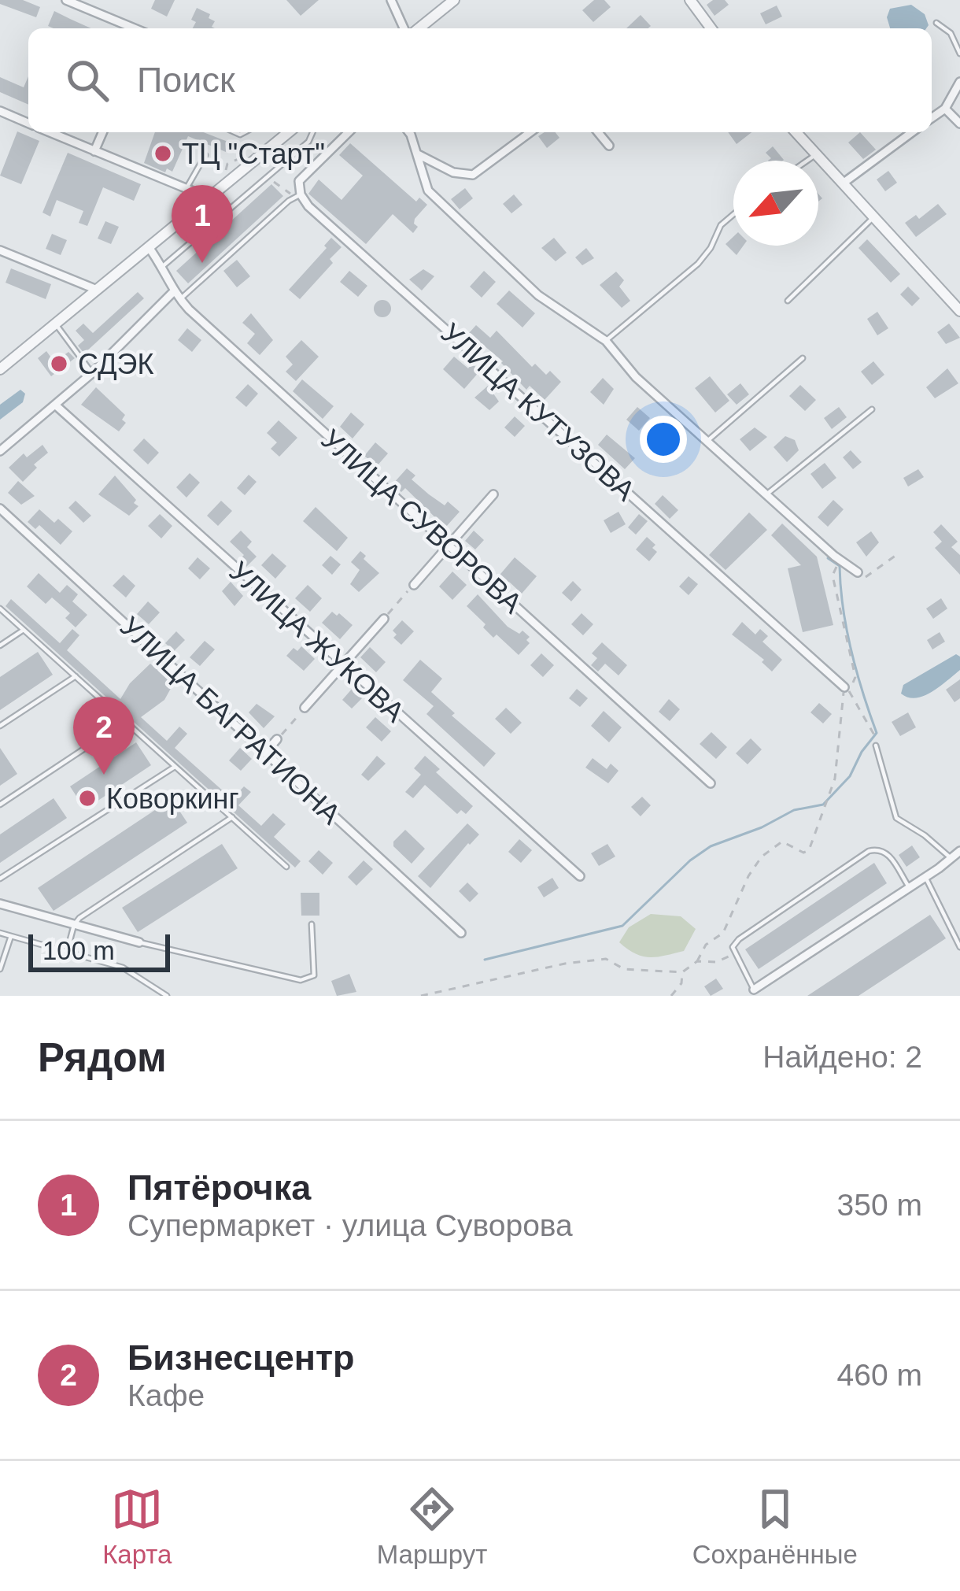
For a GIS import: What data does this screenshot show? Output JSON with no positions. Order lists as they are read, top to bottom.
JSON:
{
  "streets": {
    "street": [
      "УЛИЦА КУТУЗОВА",
      "УЛИЦА СУВОРОВА",
      "УЛИЦА ЖУКОВА",
      "УЛИЦА БАГРАТИОНА"
    ]
  },
  "places": ["ТЦ \"Старт\"", "СДЭК", "Коворкинг"],
  "scale_bar": "100 m",
  "north": "bottom left",
  "page": {
    "search": "Поиск",
    "pins": ["1", "2"],
    "scale": "100 m",
    "heading": ["Рядом", "Найдено: 2"],
    "list": [
      {
        "mark": "1",
        "name": "Пятёрочка",
        "note": "Супермаркет · улица Суворова",
        "value": "350 m"
      },
      {
        "mark": "2",
        "name": "Бизнесцентр",
        "note": "Кафе",
        "value": "460 m"
      }
    ],
    "nav": ["Карта", "Маршрут", "Сохранённые"]
  }
}
